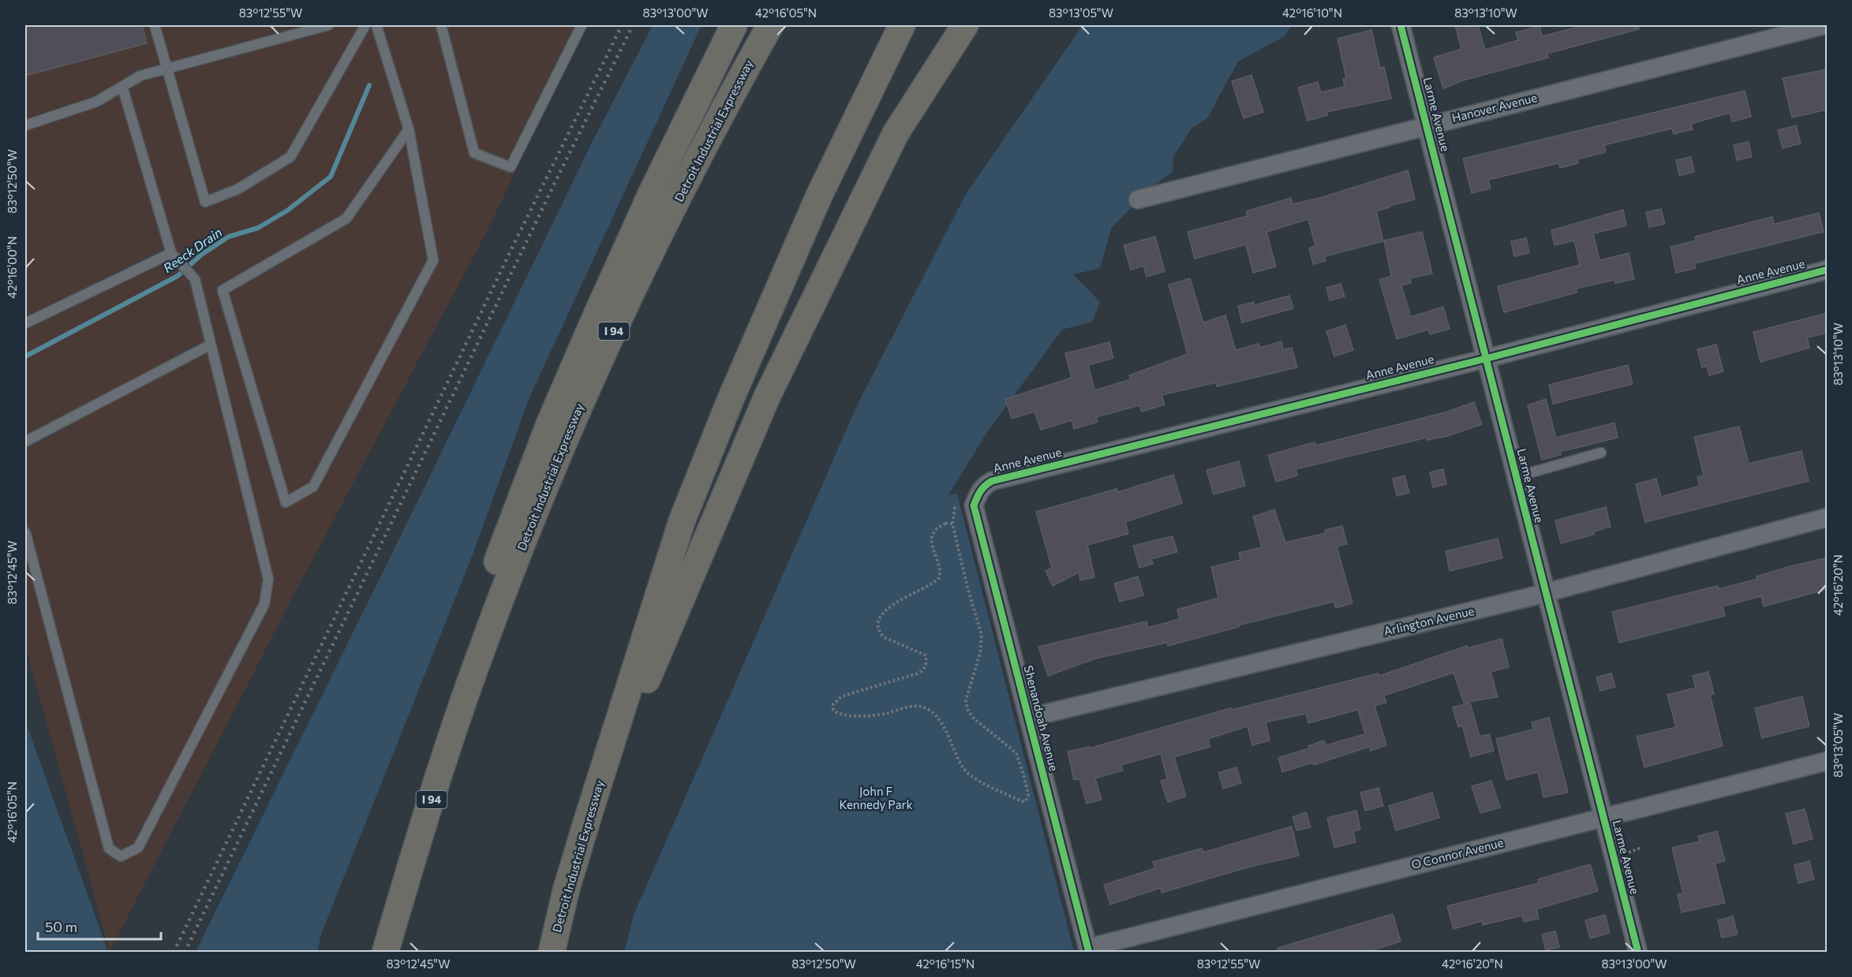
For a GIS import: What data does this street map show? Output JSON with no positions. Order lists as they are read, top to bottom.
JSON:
{
  "streets": {
    "highway": ["Detroit Industrial Expressway", "I 94"],
    "street": [
      "Hanover Avenue",
      "Larme Avenue",
      "Anne Avenue",
      "Arlington Avenue",
      "Shenandoah Avenue",
      "O Connor Avenue"
    ]
  },
  "crossings": [
    ["Hanover Avenue", "Larme Avenue"],
    ["Larme Avenue", "Anne Avenue"],
    ["Larme Avenue", "Arlington Avenue"],
    ["Larme Avenue", "O Connor Avenue"],
    ["Anne Avenue", "Shenandoah Avenue"],
    ["Arlington Avenue", "Shenandoah Avenue"],
    ["Shenandoah Avenue", "O Connor Avenue"]
  ],
  "water": ["Reeck Drain"],
  "parks": ["John F Kennedy Park"],
  "scale_bar": "50 m",
  "coordinates": [
    "83°12'55\"W",
    "83°13'00\"W",
    "42°16'05\"N",
    "83°13'05\"W",
    "42°16'10\"N",
    "83°13'10\"W",
    "83°12'50\"W",
    "42°16'00\"N",
    "83°12'45\"W",
    "42°16'20\"N",
    "42°16'15\"N"
  ]
}
